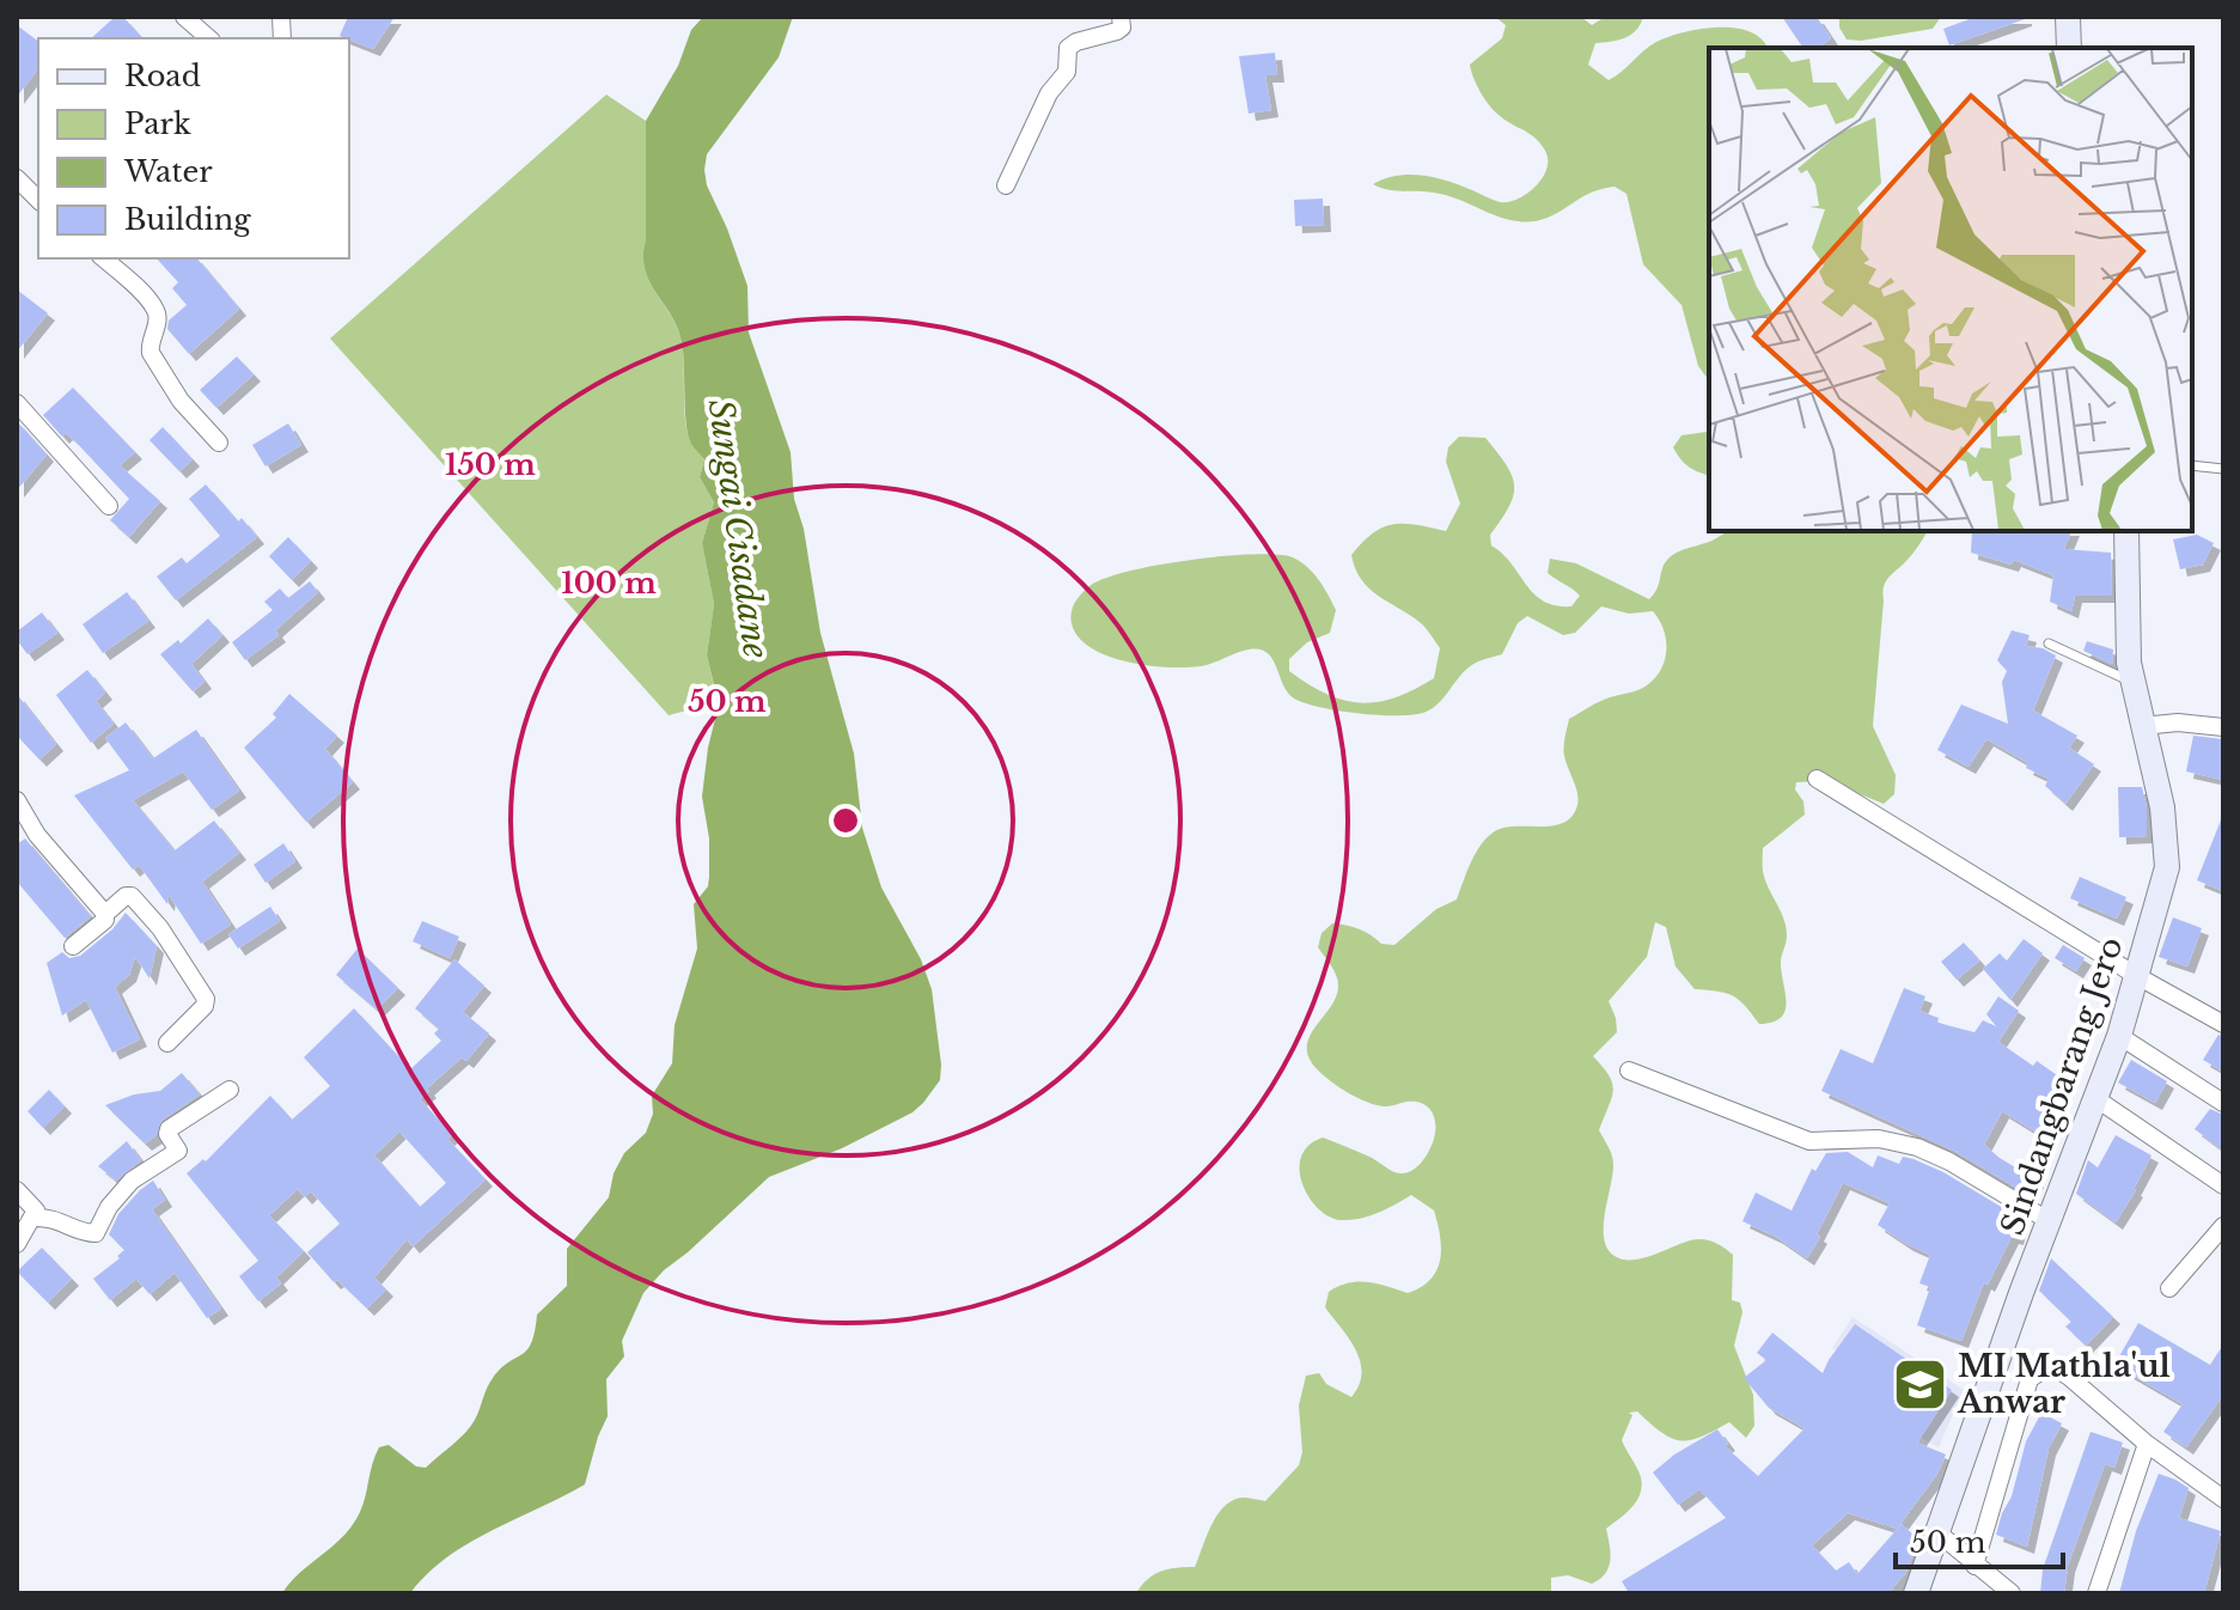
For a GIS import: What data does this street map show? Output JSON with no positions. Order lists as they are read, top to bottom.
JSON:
{
  "streets": {
    "street": ["Sindangbarang Jero"]
  },
  "water": ["Sungai Cisadane"],
  "places": {
    "school or university": ["MI Mathla'ul Anwar"]
  },
  "legend": [
    "Road",
    "Park",
    "Water",
    "Building"
  ],
  "scale_bar": "50 m",
  "rings": ["150 m", "100 m", "50 m"]
}
